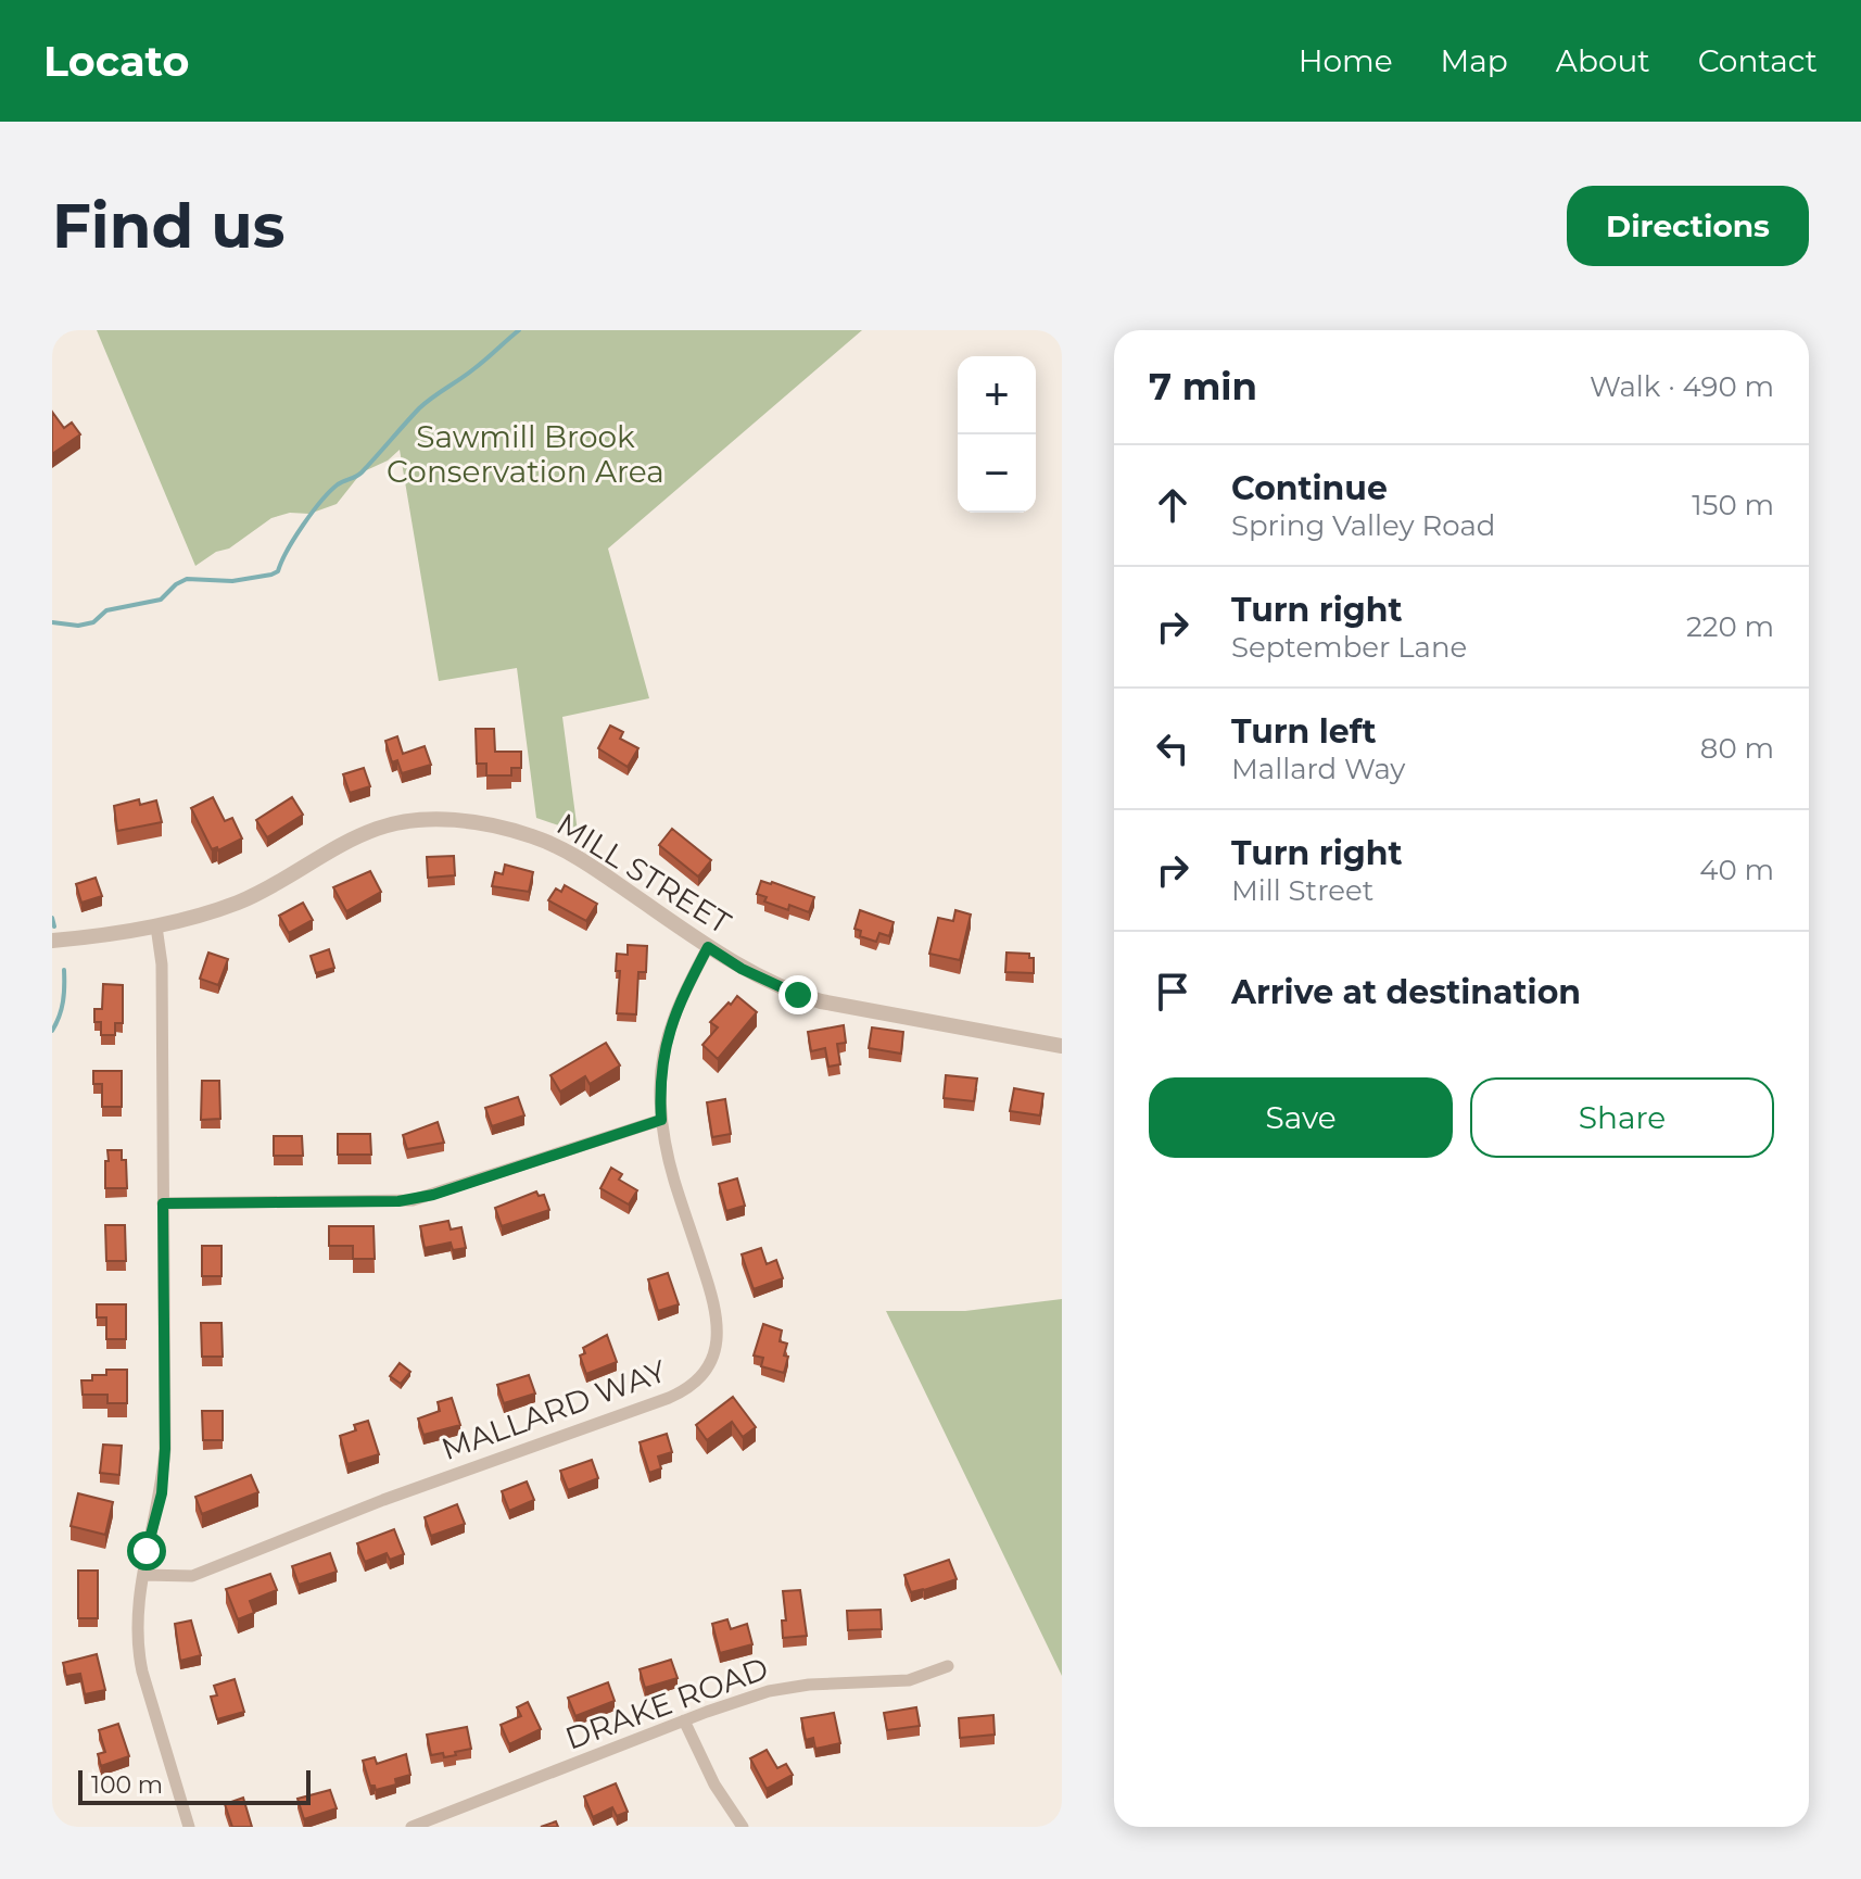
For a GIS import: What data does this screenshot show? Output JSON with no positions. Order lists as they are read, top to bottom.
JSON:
{
  "streets": {
    "street": ["MILL STREET", "MALLARD WAY", "DRAKE ROAD"]
  },
  "crossings": [
    ["MILL STREET", "MALLARD WAY"]
  ],
  "parks": ["Sawmill Brook Conservation Area"],
  "scale_bar": "100 m",
  "page": {
    "header": "Locato",
    "nav": [
      "Home",
      "Map",
      "About",
      "Contact"
    ],
    "buttons": [
      "Directions",
      ["Save", "Share"]
    ],
    "title": "Find us",
    "heading": ["7 min", "Walk · 490 m"],
    "map_buttons": ["+", "−"],
    "list": [
      ["Continue", "Spring Valley Road", "150 m"],
      ["Turn right", "September Lane", "220 m"],
      ["Turn left", "Mallard Way", "80 m"],
      ["Turn right", "Mill Street", "40 m"],
      "Arrive at destination"
    ],
    "scale": "100 m"
  }
}
